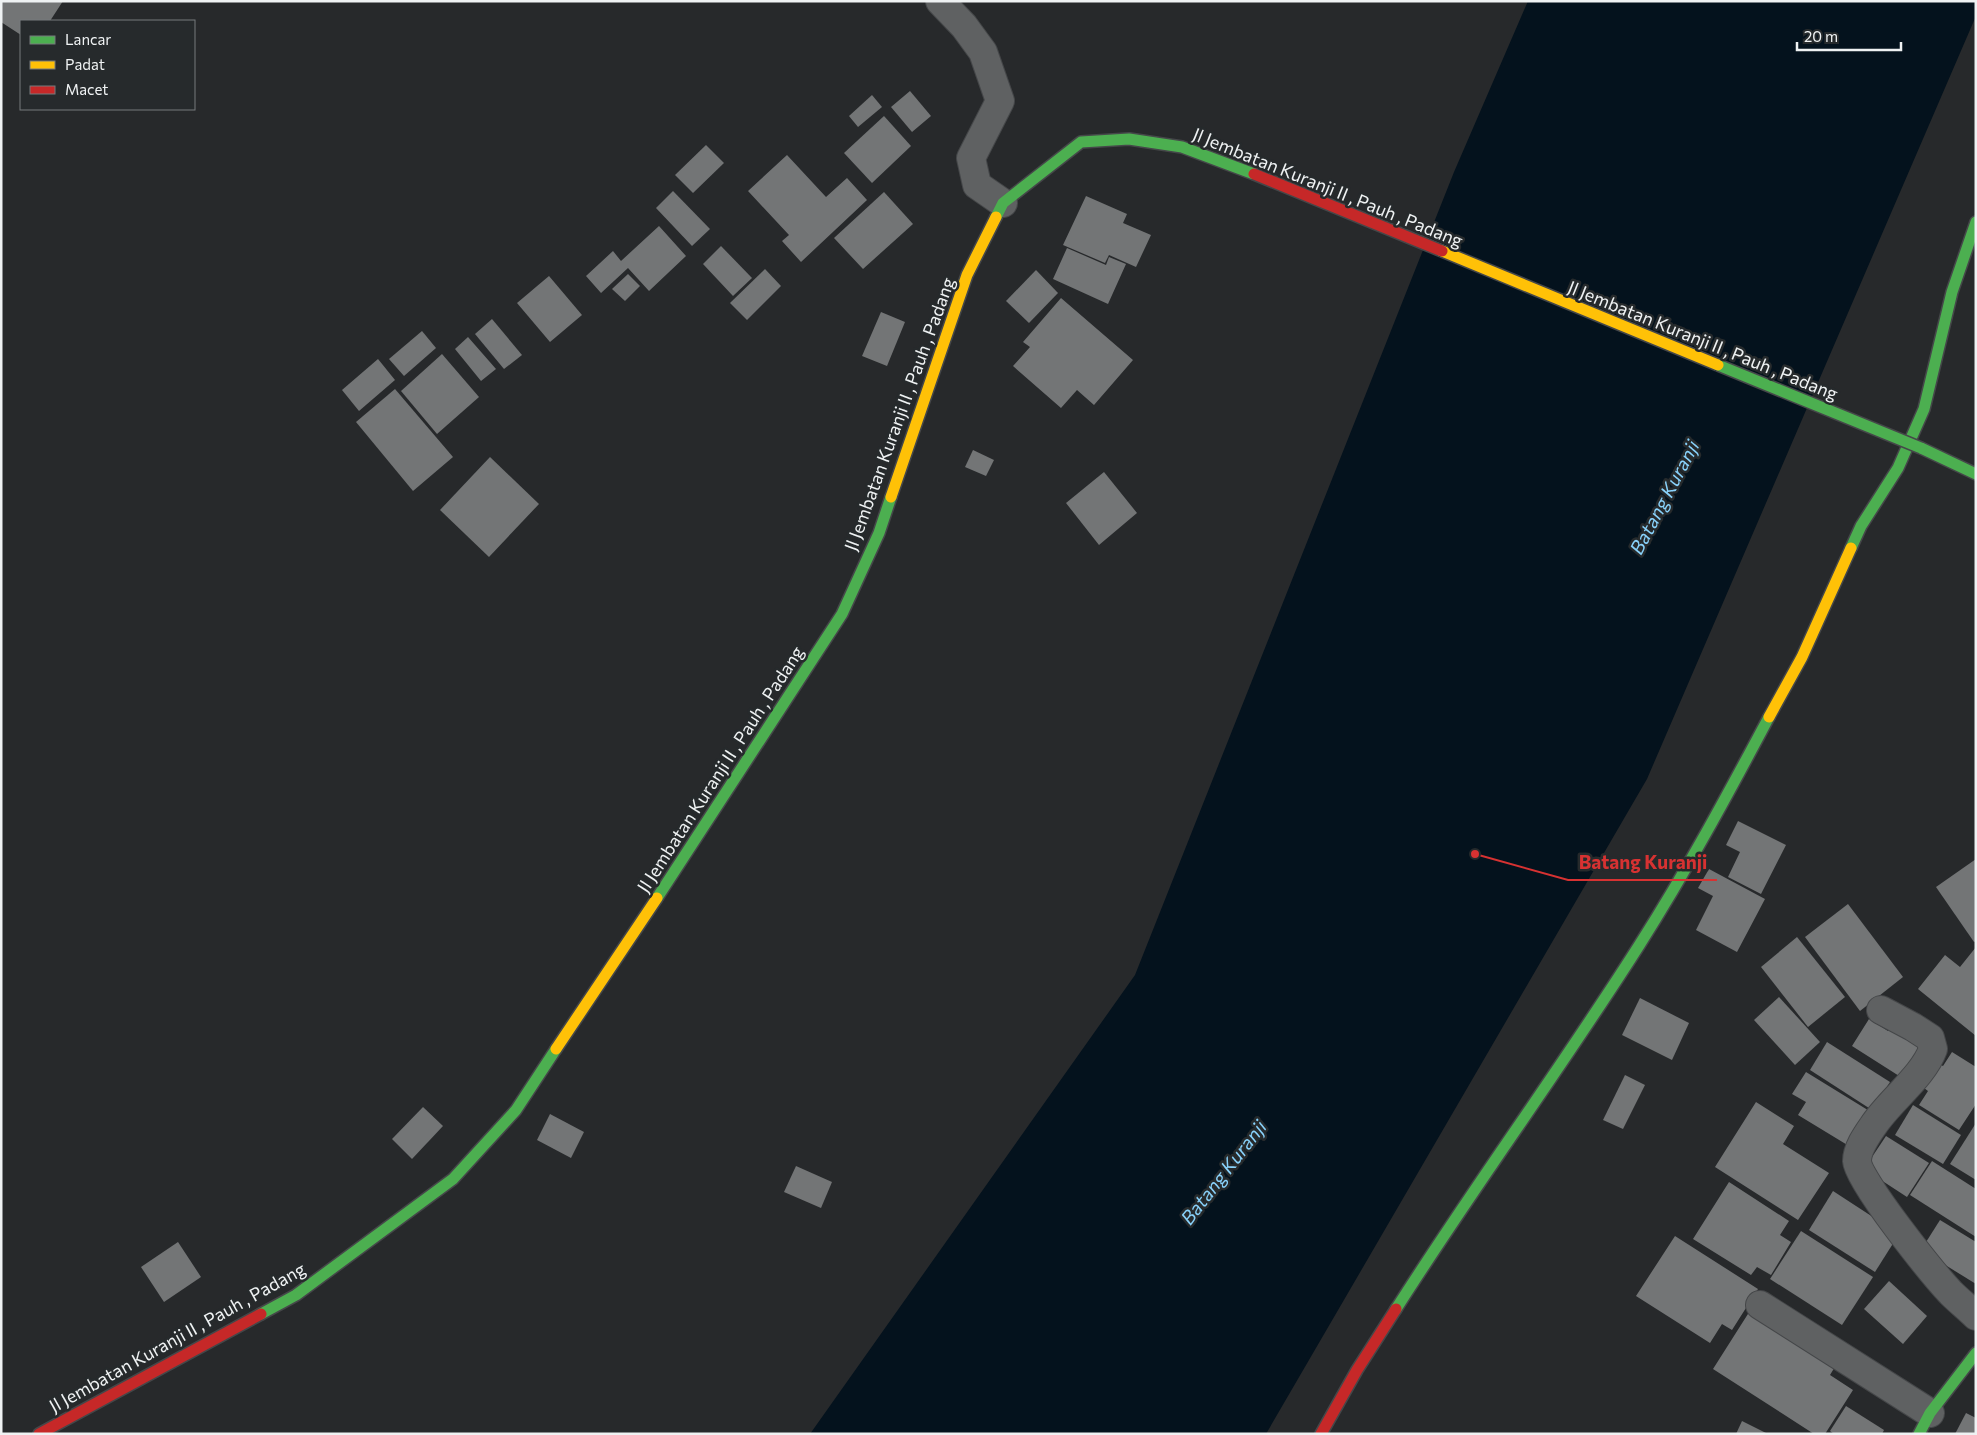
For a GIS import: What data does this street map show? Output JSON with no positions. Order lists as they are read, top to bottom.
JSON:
{
  "streets": {
    "street": ["Jl Jembatan Kuranji II , Pauh , Padang"]
  },
  "water": ["Batang Kuranji"],
  "places": ["Batang Kuranji"],
  "legend": ["Lancar", "Padat", "Macet"],
  "scale_bar": "20 m"
}
